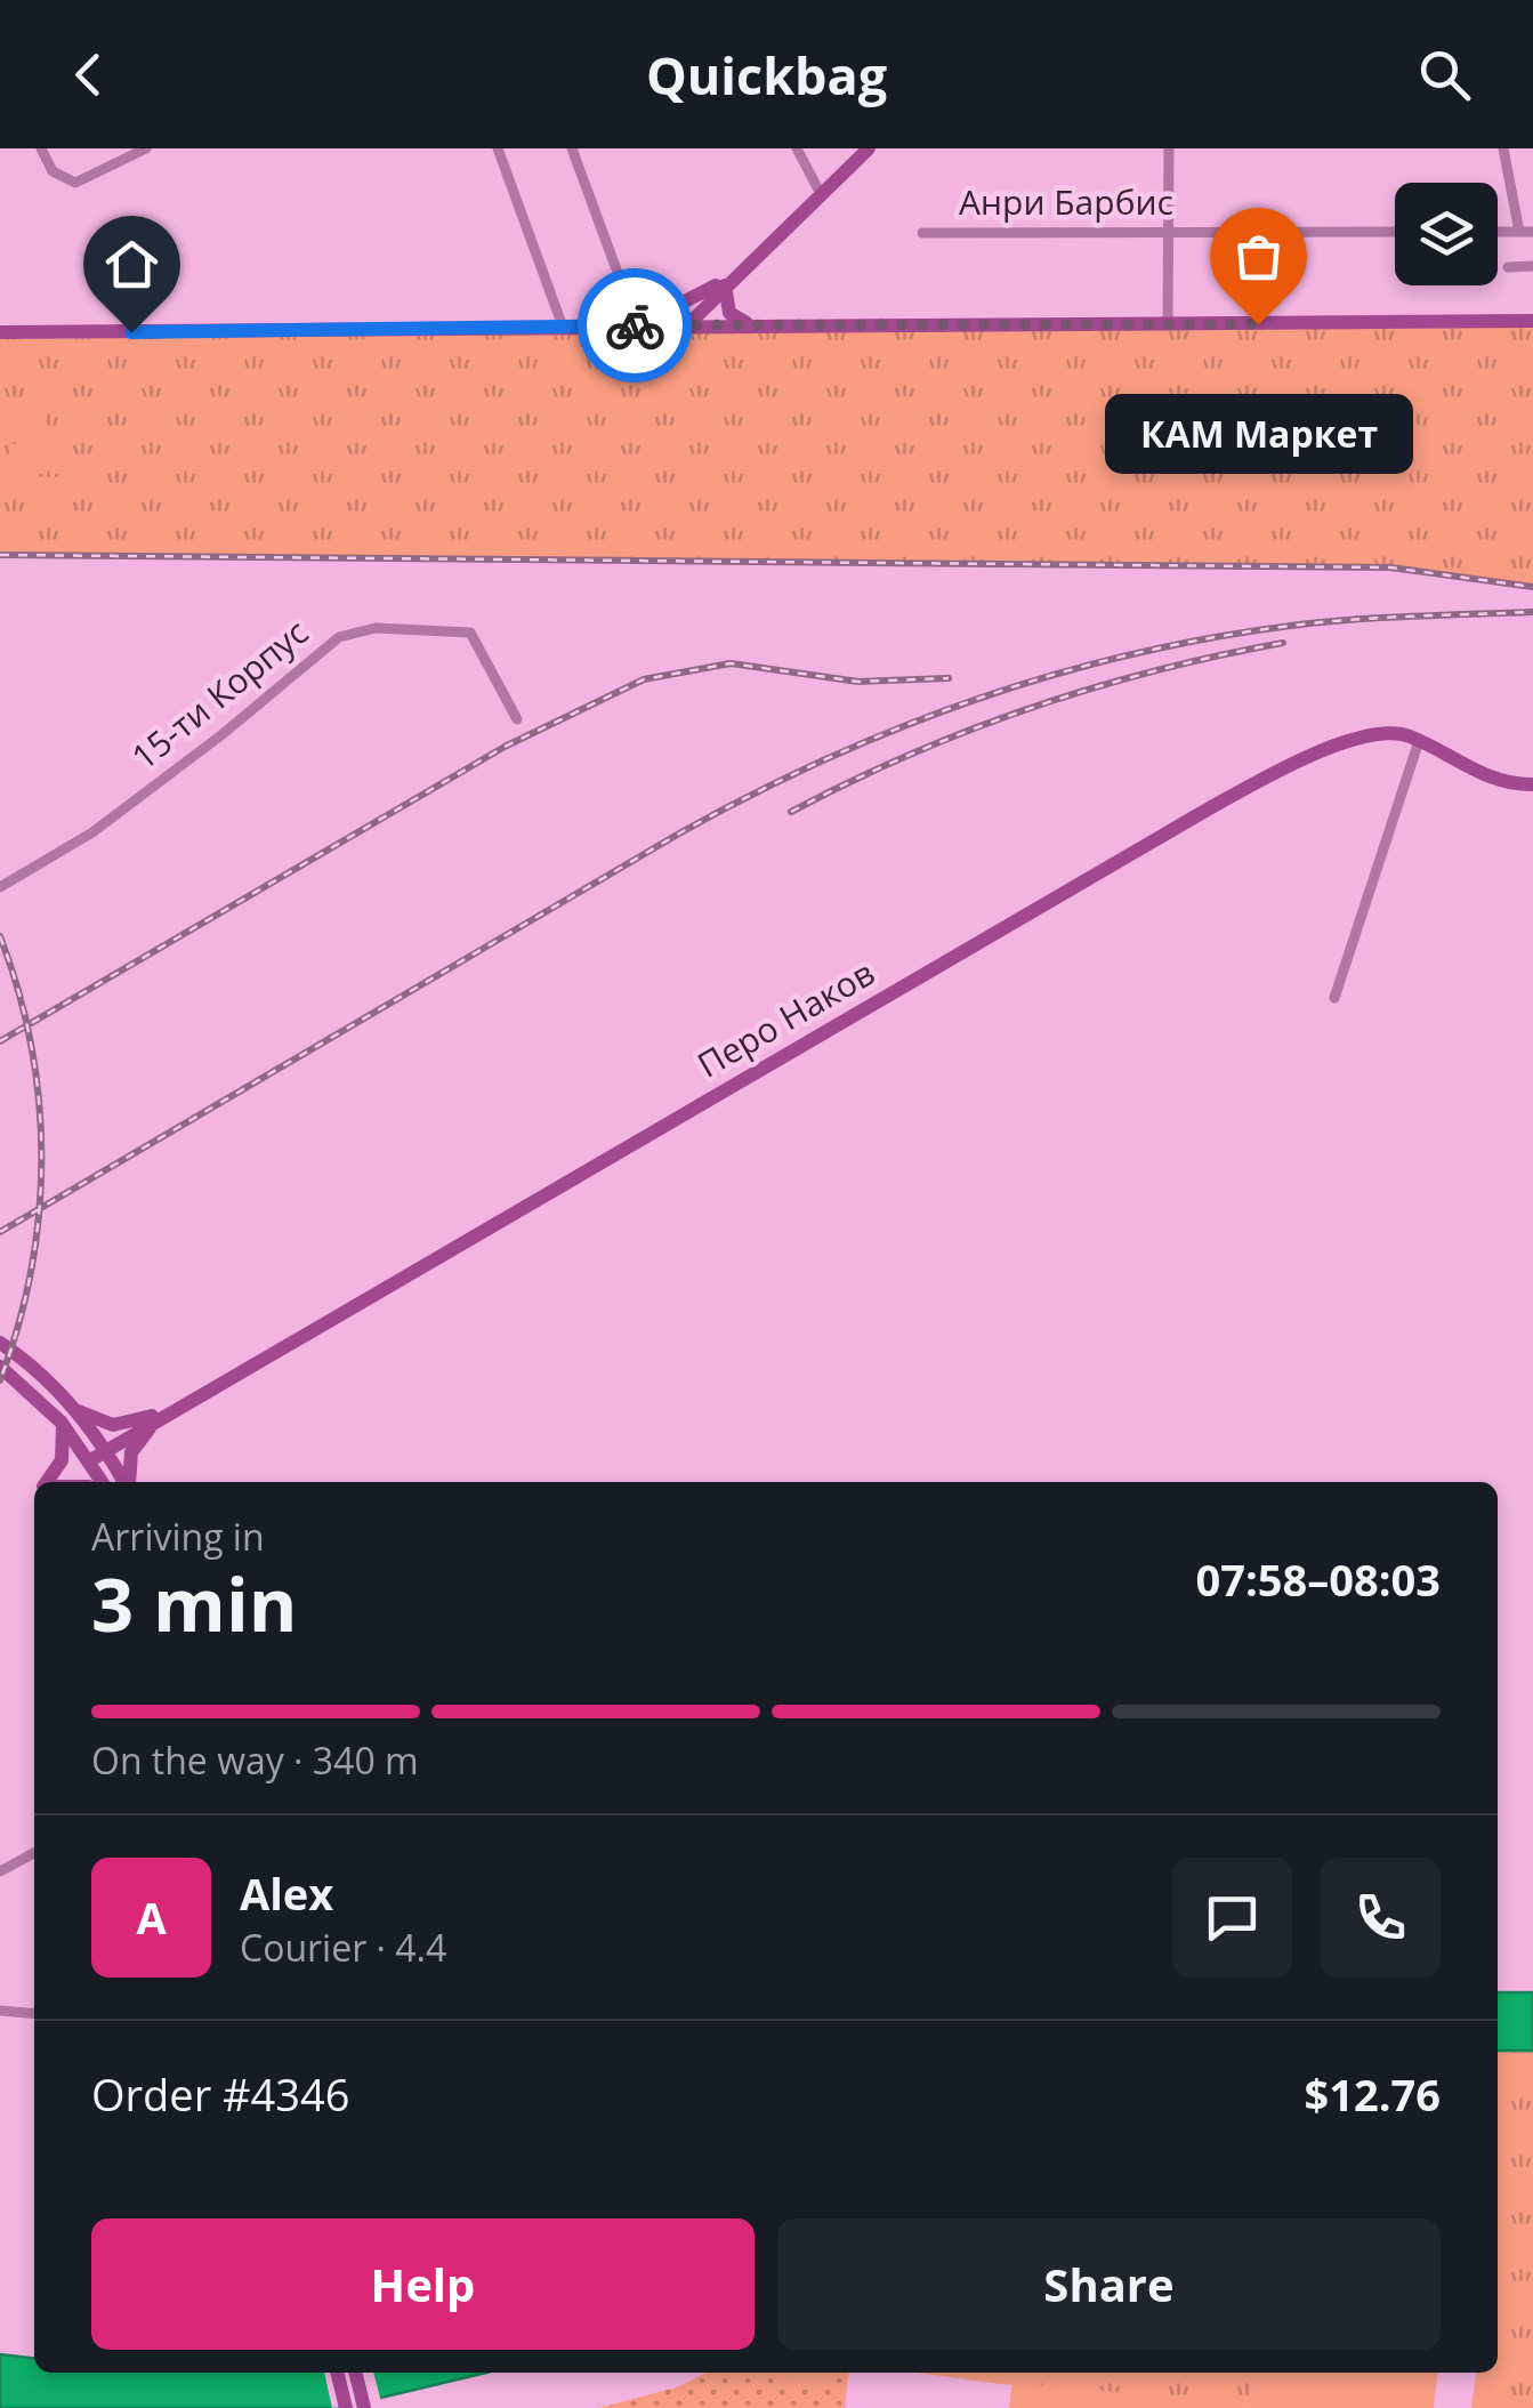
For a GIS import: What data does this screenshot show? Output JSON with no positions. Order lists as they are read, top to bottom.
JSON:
{
  "streets": {
    "street": ["Анри Барбис", "15-ти Корпус", "Перо Наков"]
  },
  "places": ["КАМ Маркет"],
  "page": {
    "header": "Quickbag",
    "bubble": "КАМ Маркет",
    "heading": ["3 min", "Arriving in", "07:58–08:03"],
    "panel": [
      "Alex",
      "Courier · 4.4",
      "Order #4346",
      "$12.76"
    ],
    "bar": "On the way · 340 m",
    "round": "A",
    "buttons": ["Help", "Share"]
  }
}
